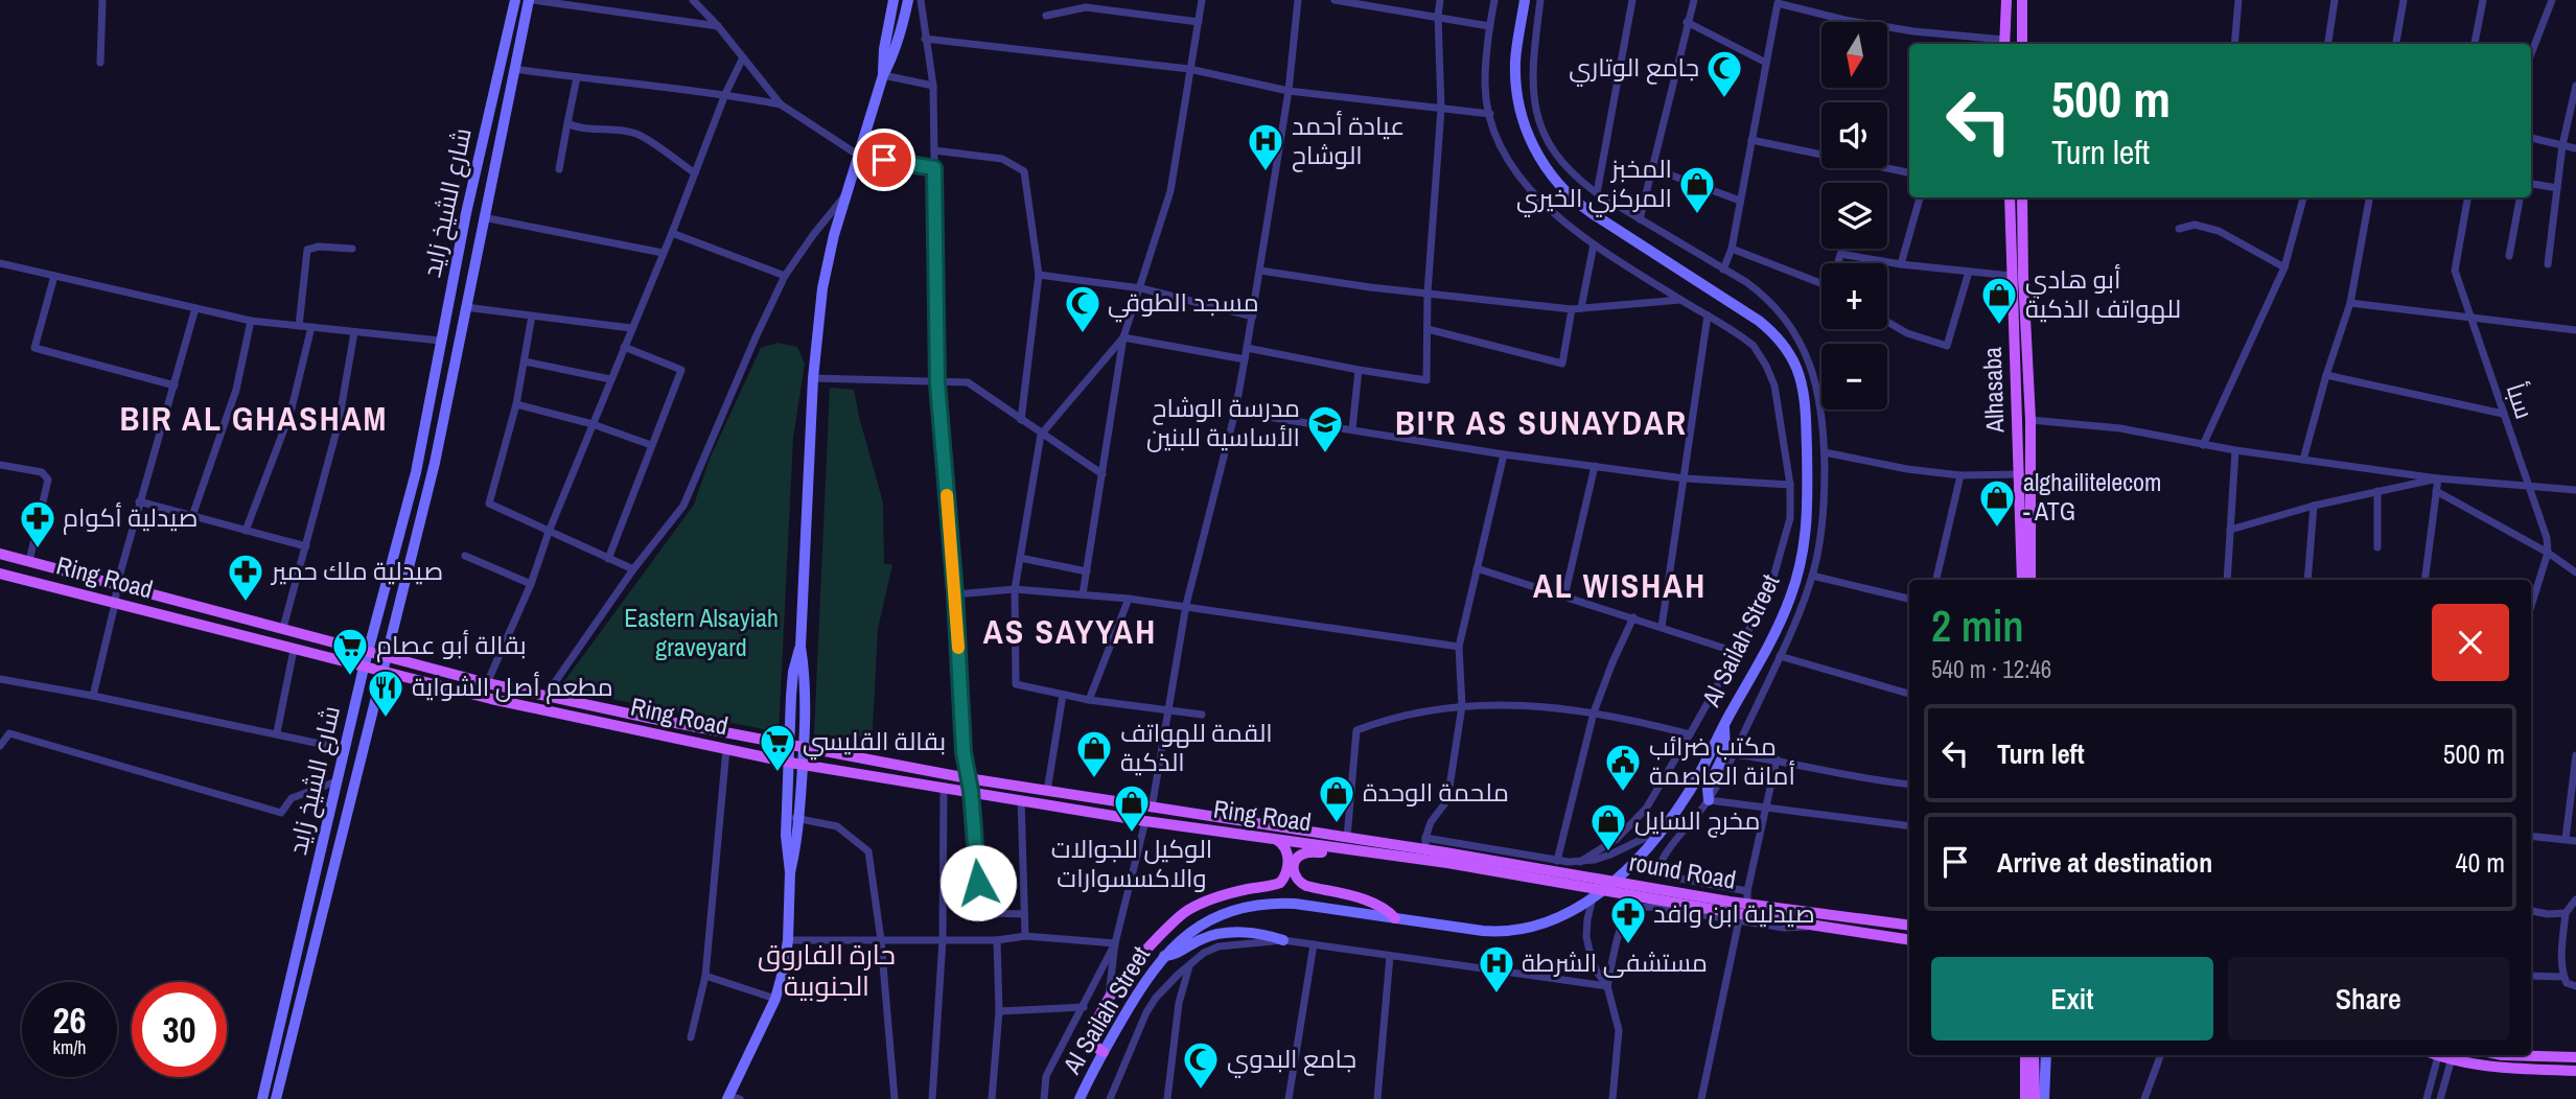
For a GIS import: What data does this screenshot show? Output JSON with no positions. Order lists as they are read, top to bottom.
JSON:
{
  "streets": {
    "main road": [
      "شارع الشيخ زايد",
      "Alhasaba",
      "Ring Road",
      "Al Sailah Street",
      "round Road"
    ],
    "street": ["سبأ"]
  },
  "crossings": [
    ["شارع الشيخ زايد", "Ring Road"],
    ["Ring Road", "round Road"]
  ],
  "districts": [
    "BIR AL GHASHAM",
    "BI'R AS SUNAYDAR",
    "AL WISHAH",
    "AS SAYYAH",
    "حارة الفاروق الجنوبية"
  ],
  "parks": ["Eastern Alsayiah graveyard"],
  "places": {
    "mosque": ["جامع الوتاري", "مسجد الطوقي", "جامع البدوي"],
    "hospital": ["عيادة أحمد الوشاح", "مستشفى الشرطة"],
    "shop": [
      "المخبز المركزي الخيري",
      "أبو هادي للهواتف الذكية",
      "alghailitelecom - ATG",
      "القمة للهواتف الذكية",
      "ملحمة الوحدة",
      "الوكيل للجوالات والاكسسوارات",
      "مخرج السايل"
    ],
    "school or university": ["مدرسة الوشاح الأساسية للبنين"],
    "pharmacy": ["صيدلية أكوام", "صيدلية ملك حمير", "صيدلية ابن وافد"],
    "supermarket": ["بقالة أبو عصام", "بقالة القليسي"],
    "restaurant": ["مطعم أصل الشواية"],
    "public building": ["مكتب ضرائب أمانة العاصمة"]
  },
  "north": "bottom",
  "page": {
    "map_buttons": ["+", "−"],
    "turn": ["500 m", "Turn left"],
    "heading": ["2 min", "540 m · 12:46"],
    "list": [
      {
        "name": "Turn left",
        "value": "500 m"
      },
      {
        "name": "Arrive at destination",
        "value": "40 m"
      }
    ],
    "buttons": ["Exit", "Share"],
    "speed": "26 km/h",
    "limit": "30"
  }
}
